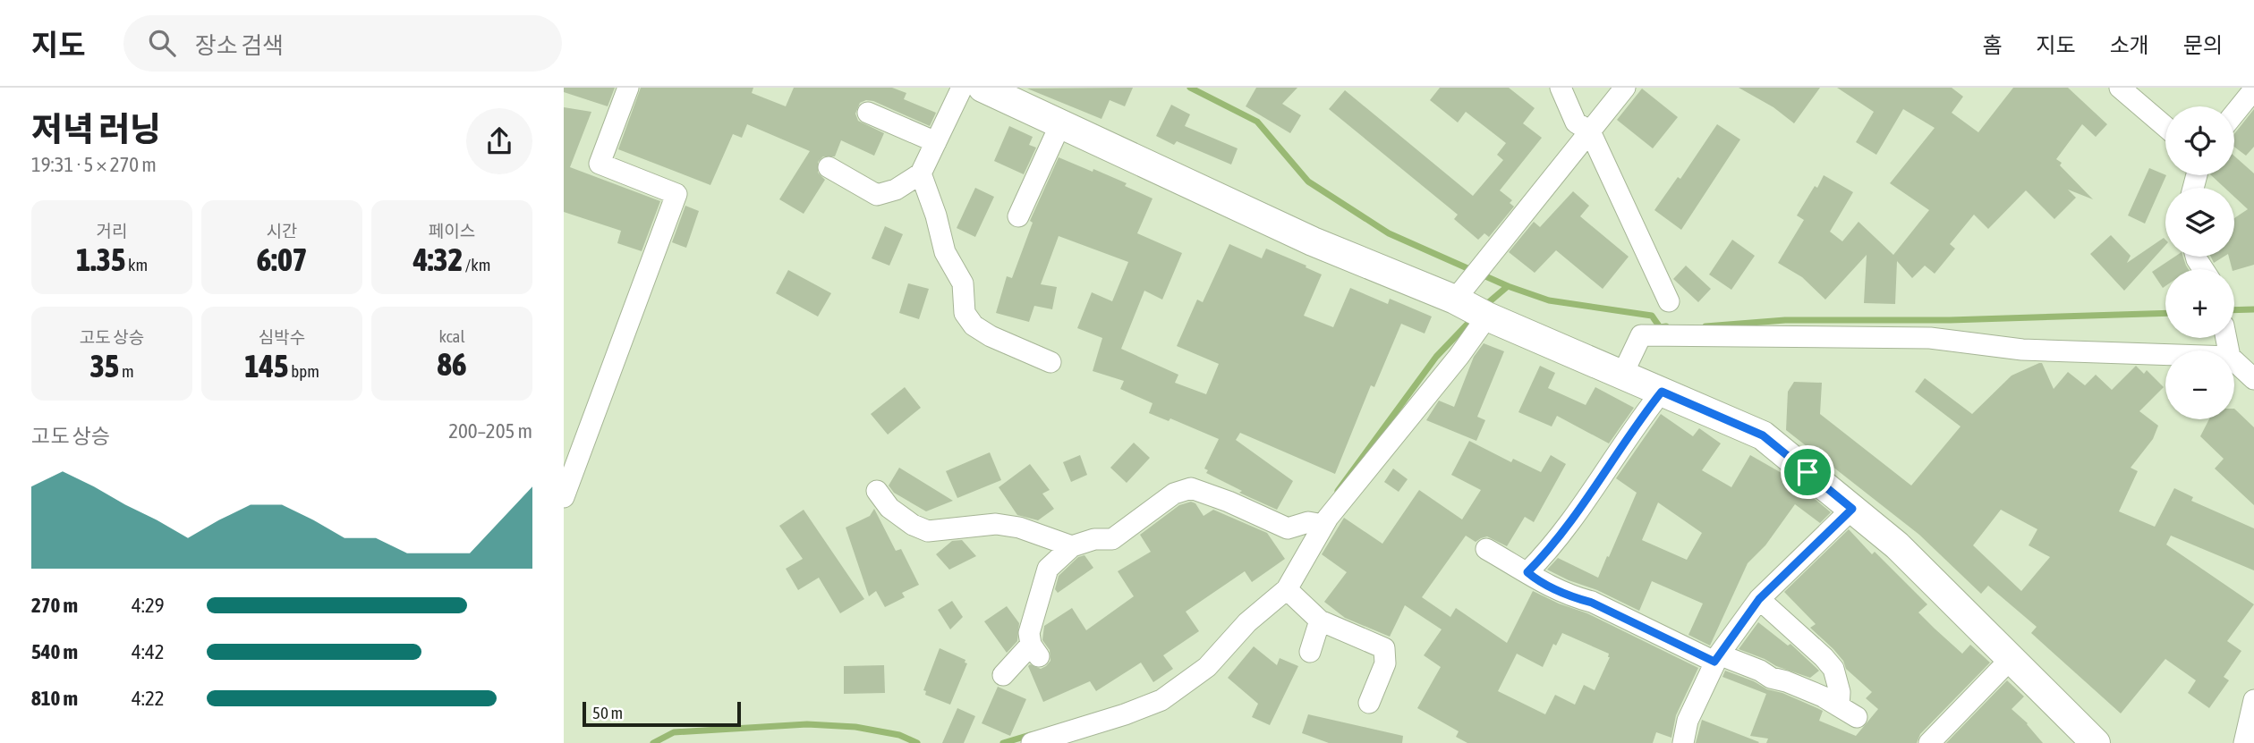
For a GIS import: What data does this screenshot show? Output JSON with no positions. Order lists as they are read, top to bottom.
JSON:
{
  "scale_bar": "50 m",
  "page": {
    "header": "지도",
    "search": "장소 검색",
    "nav": [
      "홈",
      "지도",
      "소개",
      "문의"
    ],
    "heading": ["저녁 러닝", "19:31 · 5 × 270 m"],
    "map_buttons": ["+", "−"],
    "stats": [
      ["거리", "1.35 km"],
      ["시간", "6:07"],
      ["페이스", "4:32 /km"],
      ["고도 상승", "35 m"],
      ["심박수", "145 bpm"],
      ["kcal", "86"]
    ],
    "chart": ["고도 상승", "200–205 m"],
    "list": [
      {
        "name": "270 m",
        "note": "4:29"
      },
      {
        "name": "540 m",
        "note": "4:42"
      },
      {
        "name": "810 m",
        "note": "4:22"
      }
    ],
    "scale": "50 m"
  }
}
